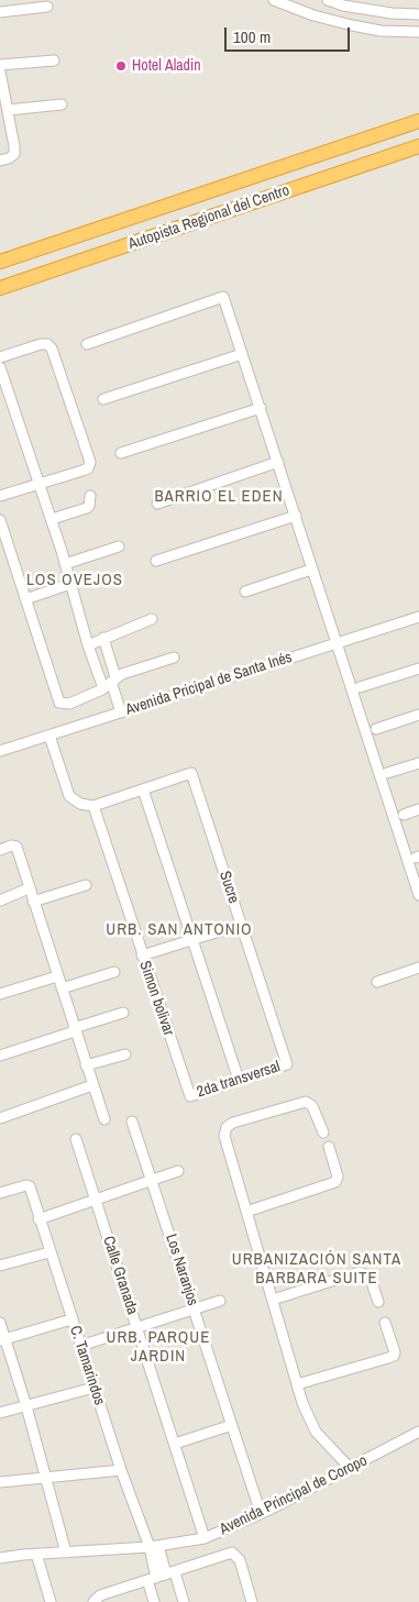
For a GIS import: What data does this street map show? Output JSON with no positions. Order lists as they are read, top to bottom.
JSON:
{
  "streets": {
    "highway": ["Autopista Regional del Centro"],
    "street": [
      "Avenida Pricipal de Santa Inés",
      "Sucre",
      "Simon bolivar",
      "2da transversal",
      "Los Naranjos",
      "Calle Granada",
      "C. Tamarindos",
      "Avenida Principal de Coropo"
    ]
  },
  "crossings": [
    ["Sucre", "2da transversal"],
    ["Simon bolivar", "2da transversal"],
    ["Los Naranjos", "Avenida Principal de Coropo"],
    ["Calle Granada", "Avenida Principal de Coropo"],
    ["C. Tamarindos", "Avenida Principal de Coropo"]
  ],
  "districts": [
    "BARRIO EL EDEN",
    "LOS OVEJOS",
    "URB. SAN ANTONIO",
    "URBANIZACIÓN SANTA BARBARA SUITE",
    "URB. PARQUE JARDIN"
  ],
  "places": ["Hotel Aladin"],
  "scale_bar": "100 m"
}
